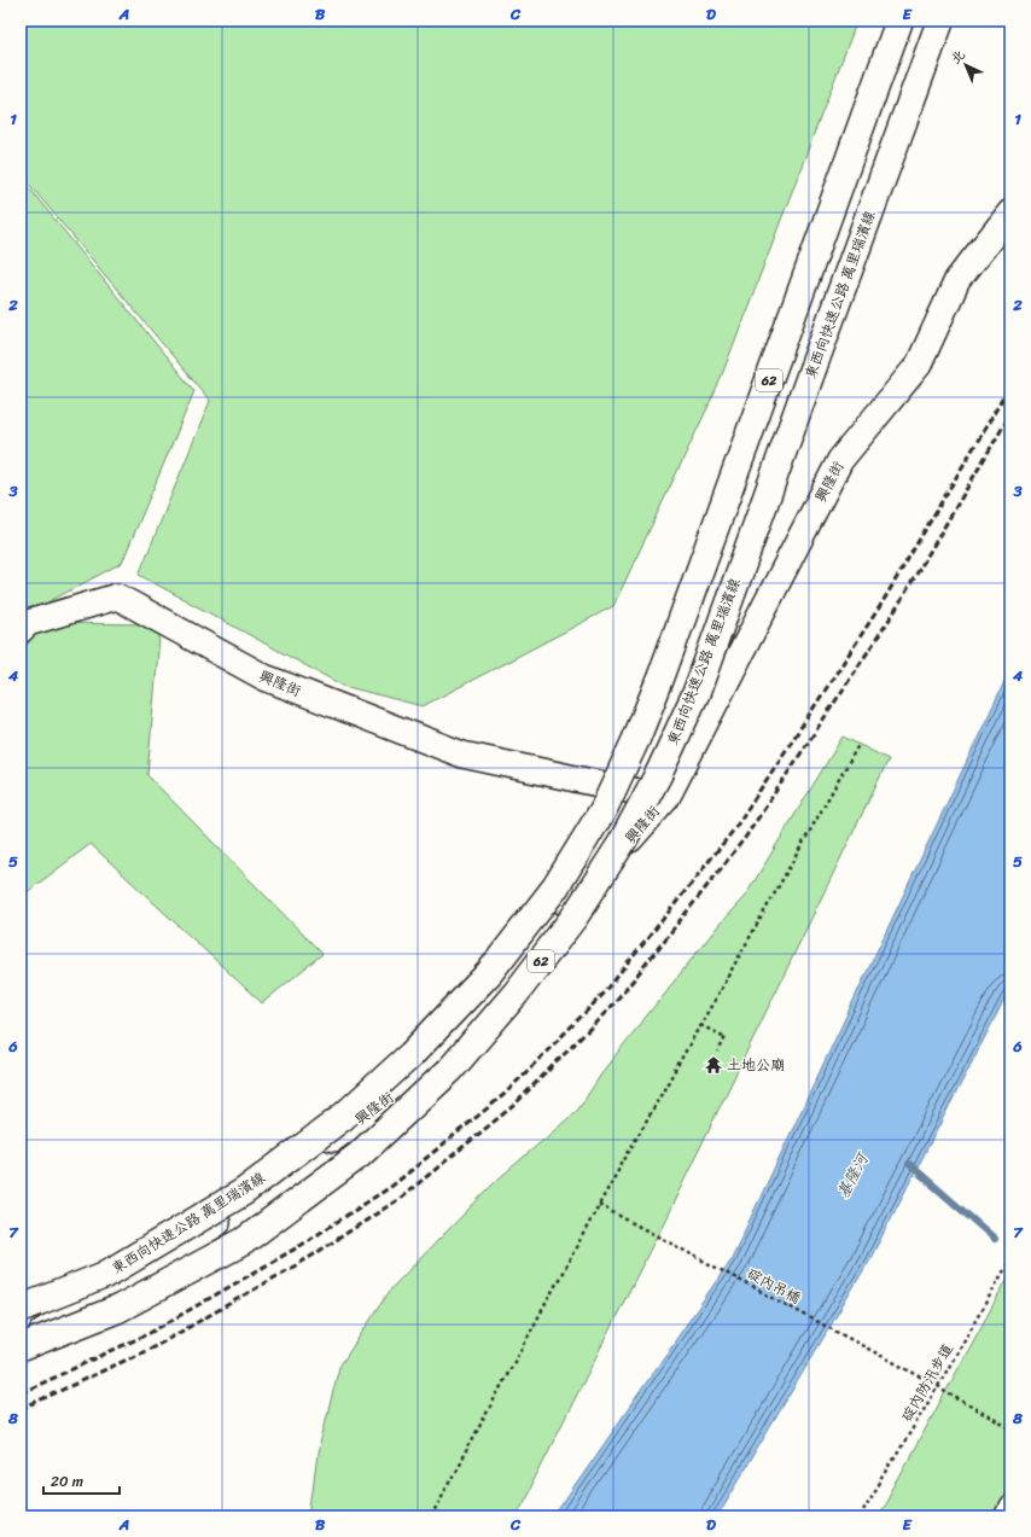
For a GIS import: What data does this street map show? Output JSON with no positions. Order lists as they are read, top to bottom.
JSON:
{
  "streets": {
    "highway": ["東西向快速公路 萬里瑞濱線", "62"],
    "street": ["興隆街"],
    "path": ["碇內吊橋", "碇內防汛步道"]
  },
  "crossings": [
    ["東西向快速公路 萬里瑞濱線", "興隆街"],
    ["碇內吊橋", "碇內防汛步道"]
  ],
  "water": ["基隆河"],
  "places": {
    "temple": ["土地公廟"]
  },
  "scale_bar": "20 m",
  "north": "top left",
  "grid": {
    "columns": [
      "A",
      "B",
      "C",
      "D",
      "E"
    ],
    "rows": [
      "1",
      "2",
      "3",
      "4",
      "5",
      "6",
      "7",
      "8"
    ]
  }
}
